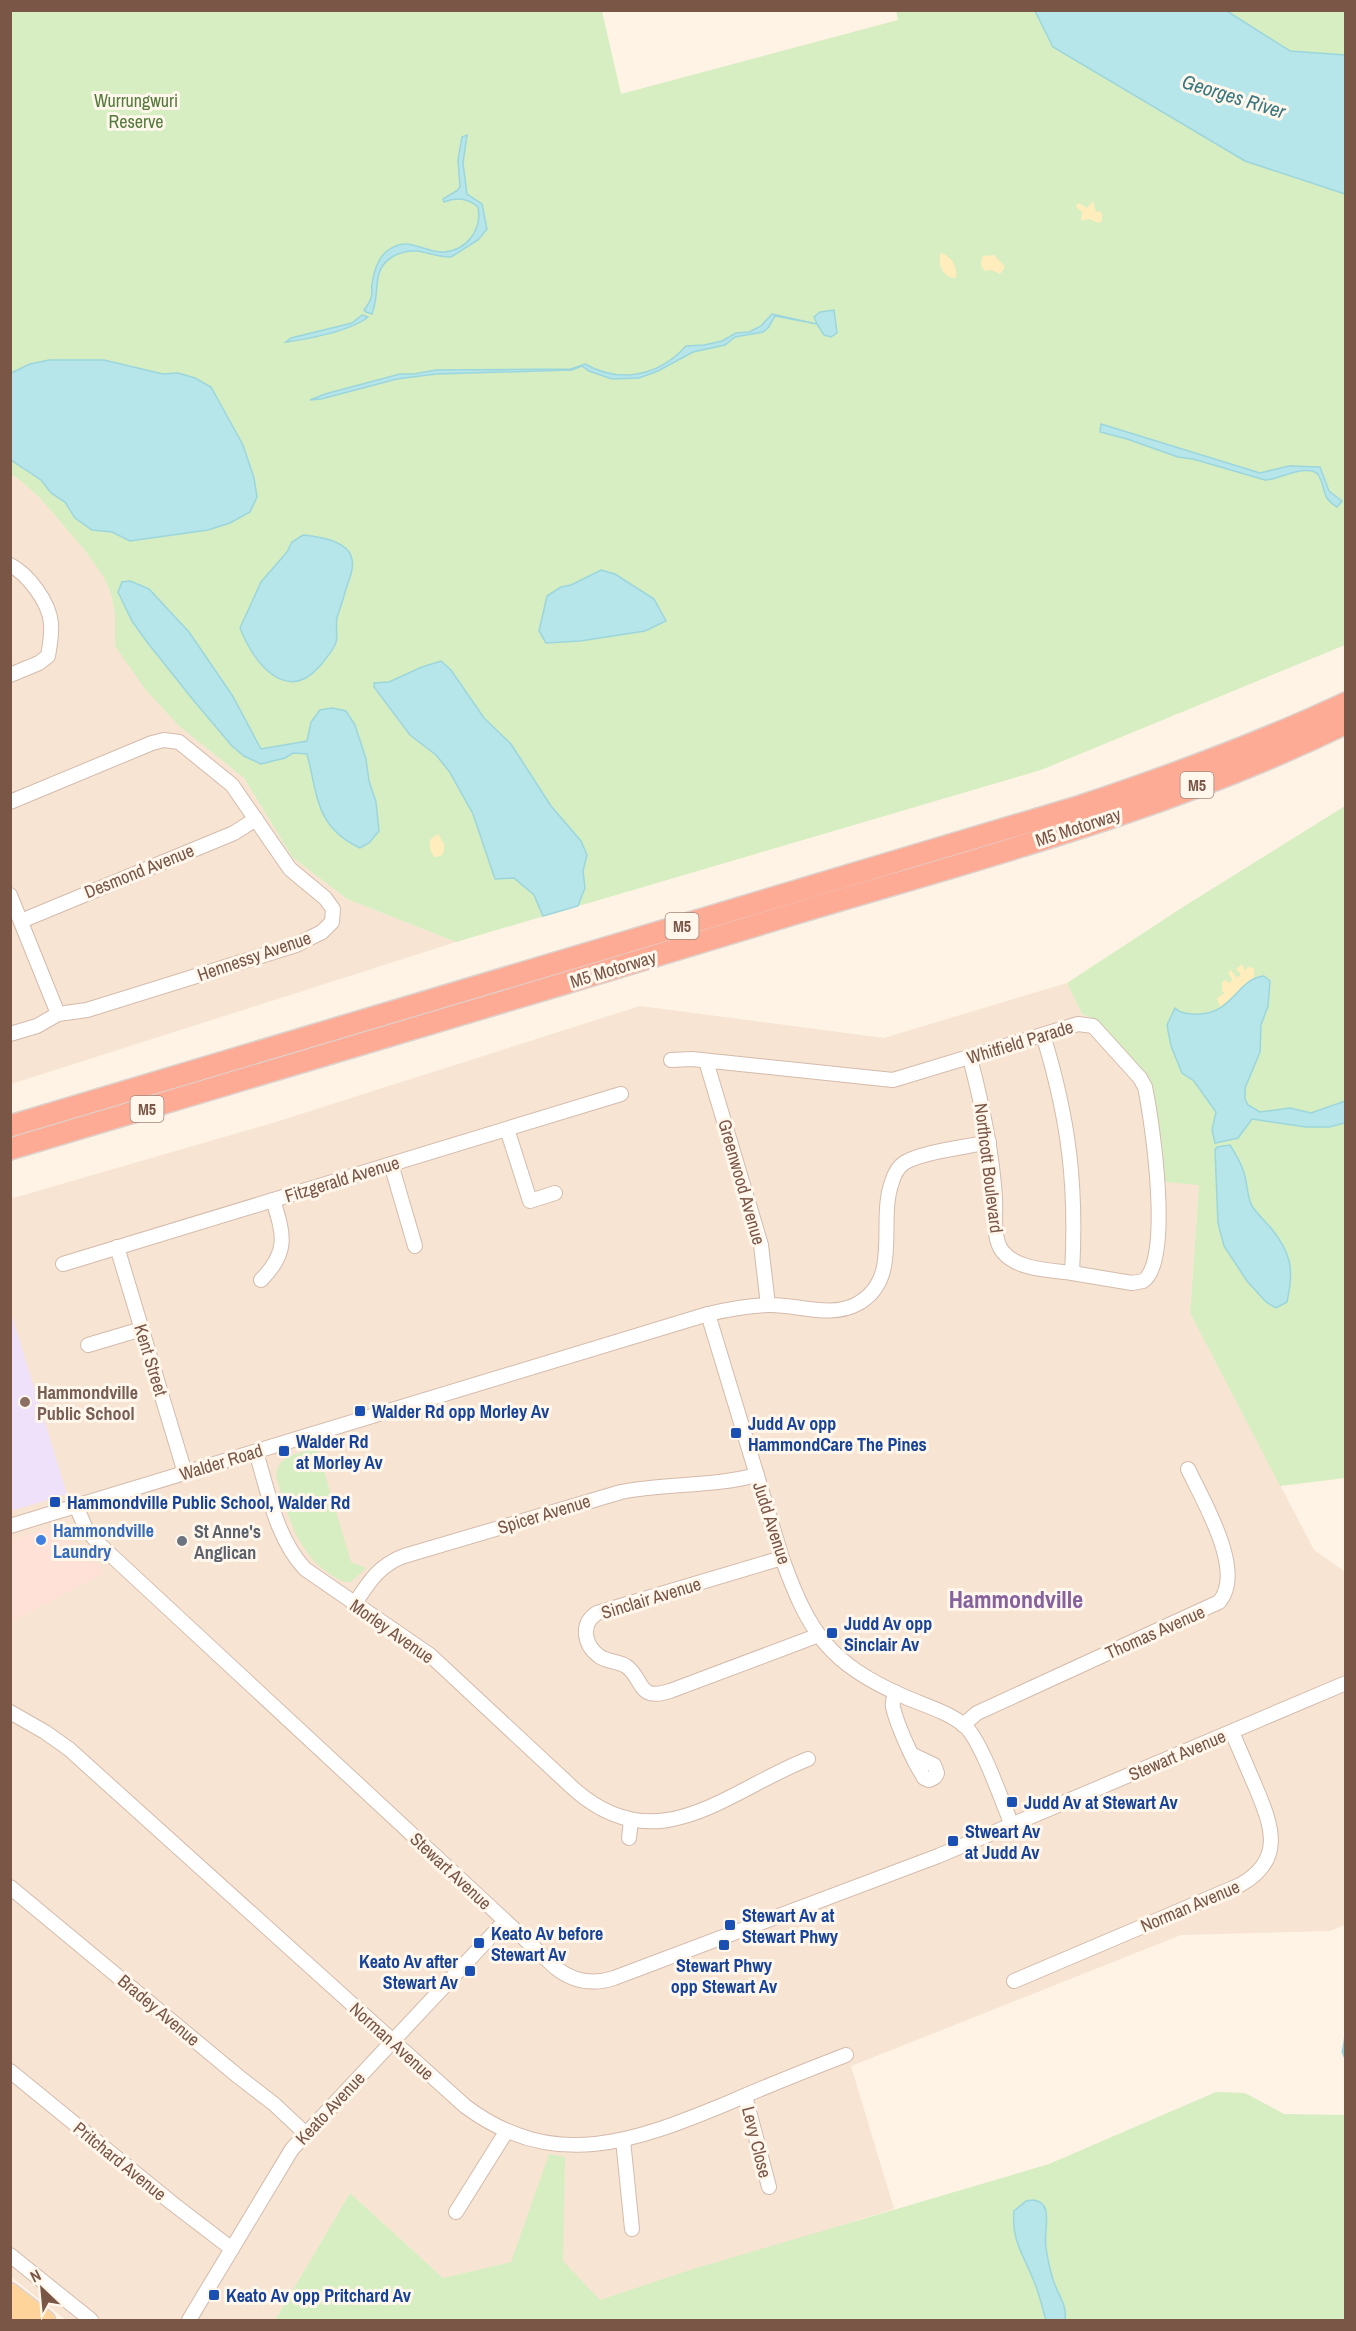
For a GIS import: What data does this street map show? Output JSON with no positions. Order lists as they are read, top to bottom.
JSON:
{
  "streets": {
    "highway": ["M5", "M5 Motorway"],
    "street": [
      "Desmond Avenue",
      "Hennessy Avenue",
      "Whitfield Parade",
      "Northcott Boulevard",
      "Fitzgerald Avenue",
      "Greenwood Avenue",
      "Kent Street",
      "Walder Road",
      "Spicer Avenue",
      "Judd Avenue",
      "Sinclair Avenue",
      "Morley Avenue",
      "Thomas Avenue",
      "Stewart Avenue",
      "Norman Avenue",
      "Bradey Avenue",
      "Keato Avenue",
      "Levy Close",
      "Pritchard Avenue"
    ]
  },
  "crossings": [
    ["Desmond Avenue", "Hennessy Avenue"],
    ["Whitfield Parade", "Northcott Boulevard"],
    ["Whitfield Parade", "Greenwood Avenue"],
    ["Northcott Boulevard", "Walder Road"],
    ["Fitzgerald Avenue", "Kent Street"],
    ["Greenwood Avenue", "Walder Road"],
    ["Kent Street", "Walder Road"],
    ["Walder Road", "Judd Avenue"],
    ["Walder Road", "Morley Avenue"],
    ["Walder Road", "Stewart Avenue"],
    ["Spicer Avenue", "Judd Avenue"],
    ["Spicer Avenue", "Morley Avenue"],
    ["Judd Avenue", "Sinclair Avenue"],
    ["Judd Avenue", "Thomas Avenue"],
    ["Stewart Avenue", "Norman Avenue"],
    ["Stewart Avenue", "Keato Avenue"],
    ["Norman Avenue", "Keato Avenue"],
    ["Norman Avenue", "Levy Close"],
    ["Bradey Avenue", "Keato Avenue"],
    ["Keato Avenue", "Pritchard Avenue"]
  ],
  "districts": ["Hammondville"],
  "water": ["Georges River"],
  "parks": ["Wurrungwuri Reserve"],
  "places": {
    "other": ["Hammondville Public School", "Hammondville Laundry", "St Anne's Anglican"],
    "transit": [
      "Walder Rd opp Morley Av",
      "Judd Av opp HammondCare The Pines",
      "Walder Rd at Morley Av",
      "Hammondville Public School, Walder Rd",
      "Judd Av opp Sinclair Av",
      "Judd Av at Stewart Av",
      "Stweart Av at Judd Av",
      "Stewart Av at Stewart Phwy",
      "Keato Av before Stewart Av",
      "Stewart Phwy opp Stewart Av",
      "Keato Av after Stewart Av",
      "Keato Av opp Pritchard Av"
    ]
  },
  "north": "top left"
}
